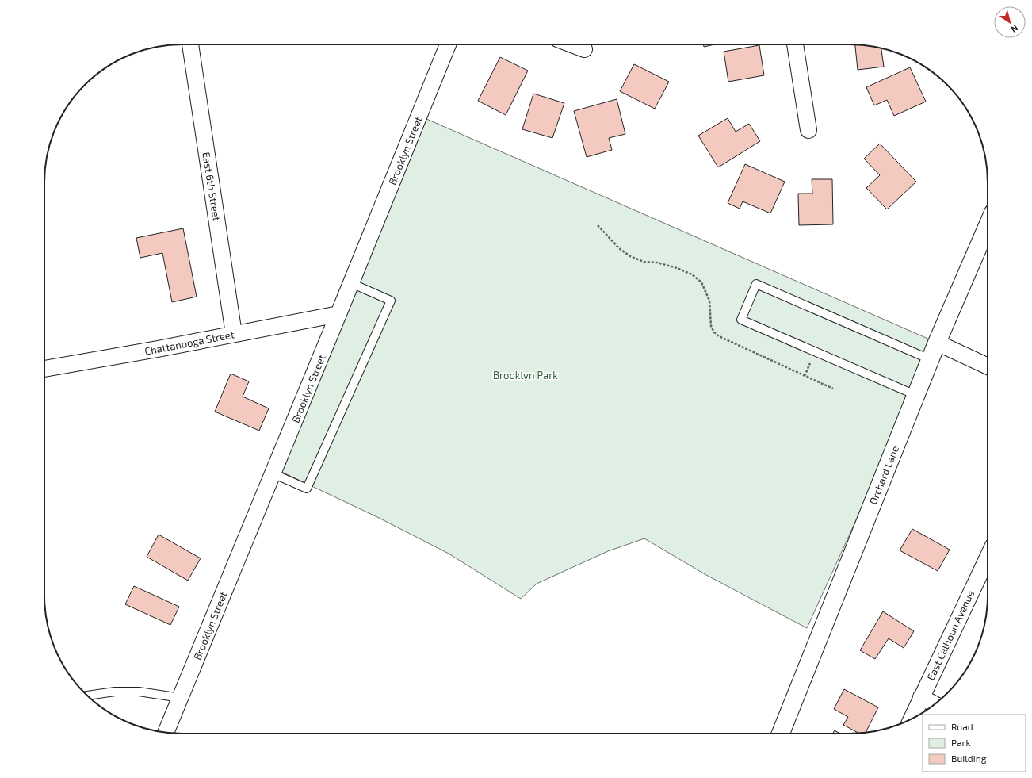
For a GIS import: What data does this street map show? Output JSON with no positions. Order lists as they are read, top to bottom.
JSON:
{
  "streets": {
    "street": [
      "Brooklyn Street",
      "East 6th Street",
      "Chattanooga Street",
      "Orchard Lane",
      "East Calhoun Avenue"
    ]
  },
  "crossings": [
    ["Brooklyn Street", "Chattanooga Street"],
    ["East 6th Street", "Chattanooga Street"]
  ],
  "parks": ["Brooklyn Park"],
  "legend": ["Road", "Park", "Building"],
  "north": "bottom right"
}
